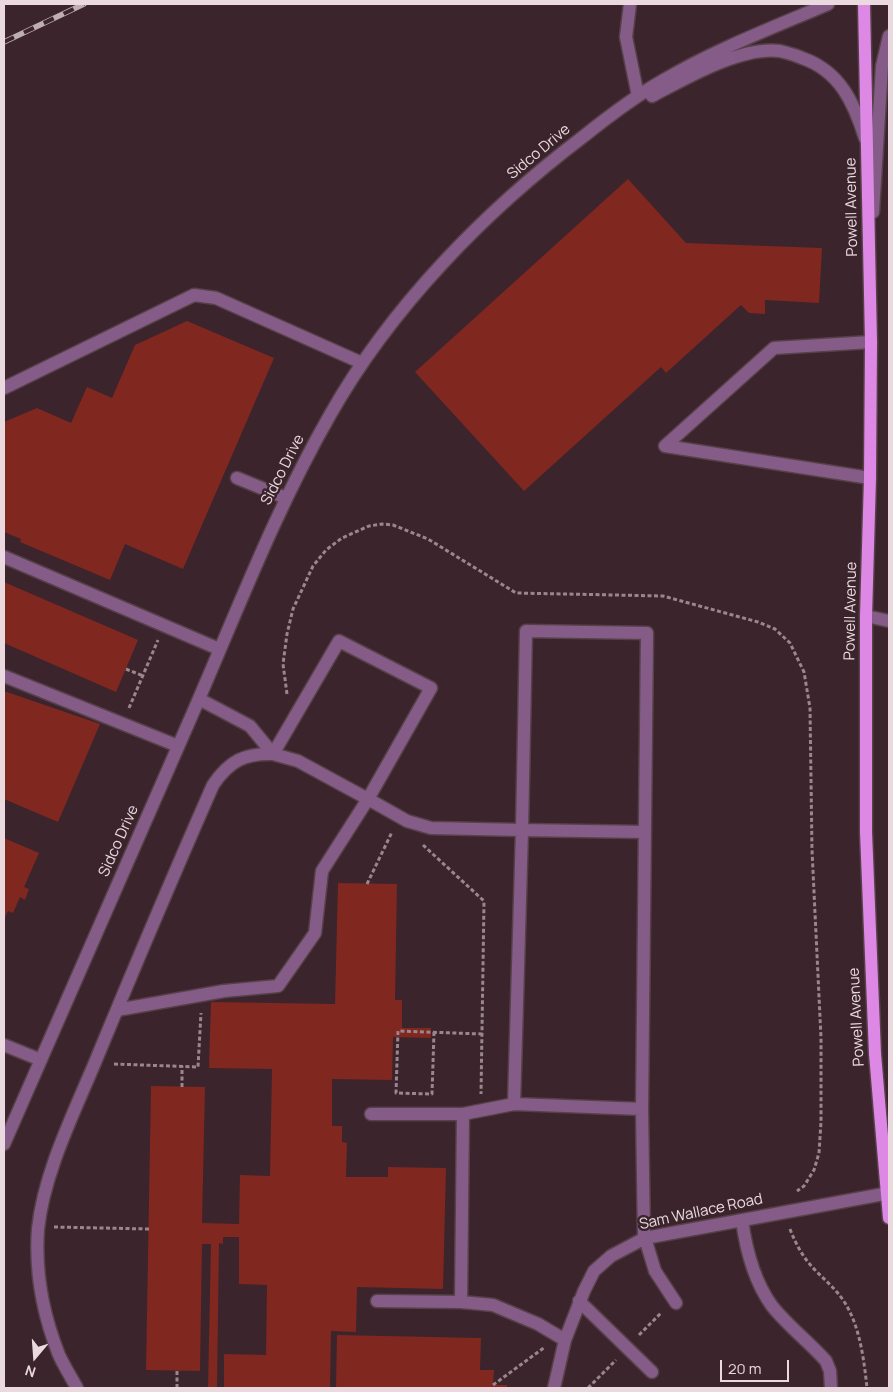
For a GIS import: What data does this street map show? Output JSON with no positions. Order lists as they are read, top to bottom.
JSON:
{
  "streets": {
    "main road": ["Powell Avenue"],
    "street": ["Sidco Drive", "Sam Wallace Road"]
  },
  "crossings": [
    ["Powell Avenue", "Sam Wallace Road"]
  ],
  "scale_bar": "20 m",
  "north": "bottom"
}
